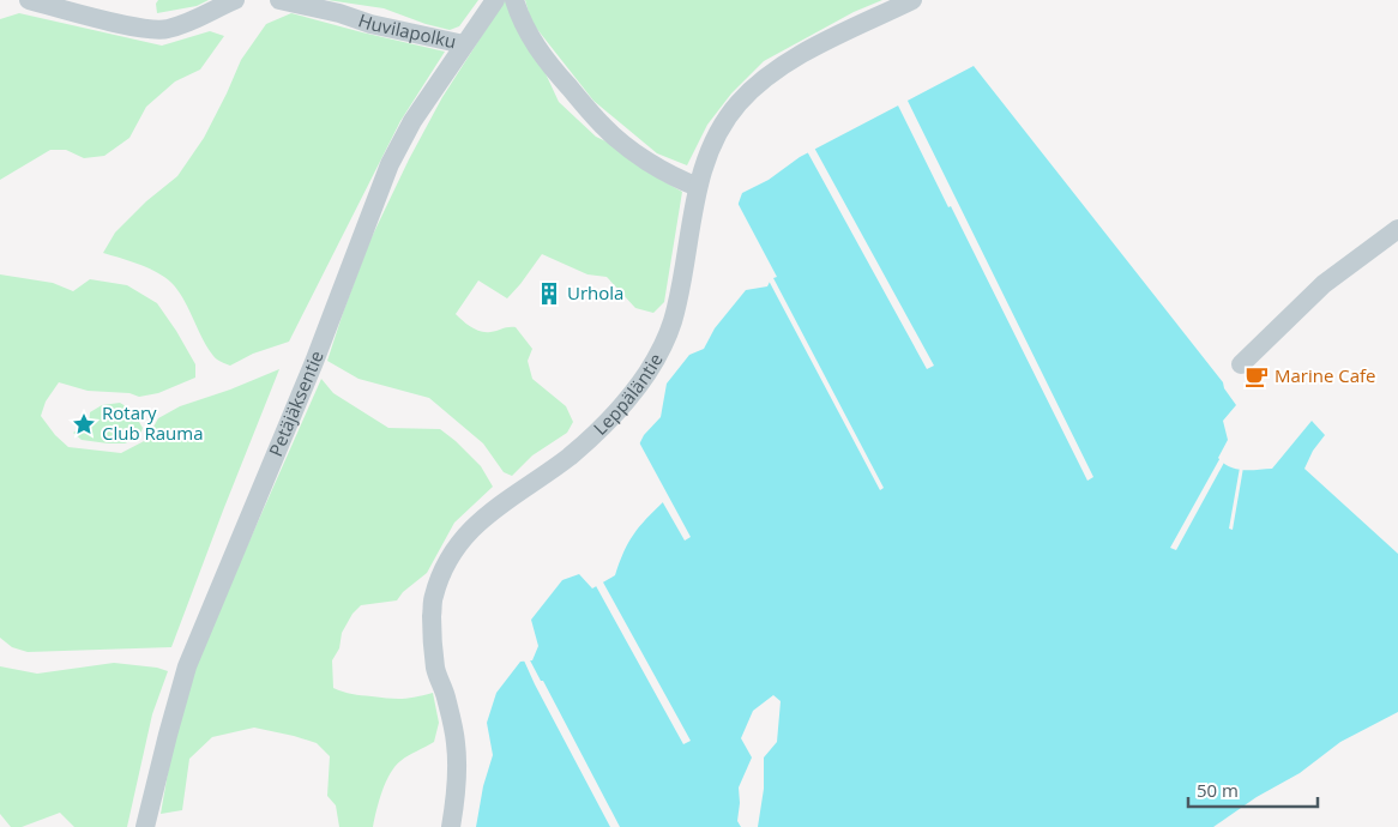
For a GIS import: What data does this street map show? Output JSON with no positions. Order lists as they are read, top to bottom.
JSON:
{
  "streets": {
    "street": ["Huvilapolku", "Leppäläntie", "Petäjäksentie"]
  },
  "crossings": [
    ["Huvilapolku", "Petäjäksentie"]
  ],
  "places": {
    "building": ["Urhola"],
    "cafe": ["Marine Cafe"],
    "place": ["Rotary Club Rauma"]
  },
  "scale_bar": "50 m"
}
